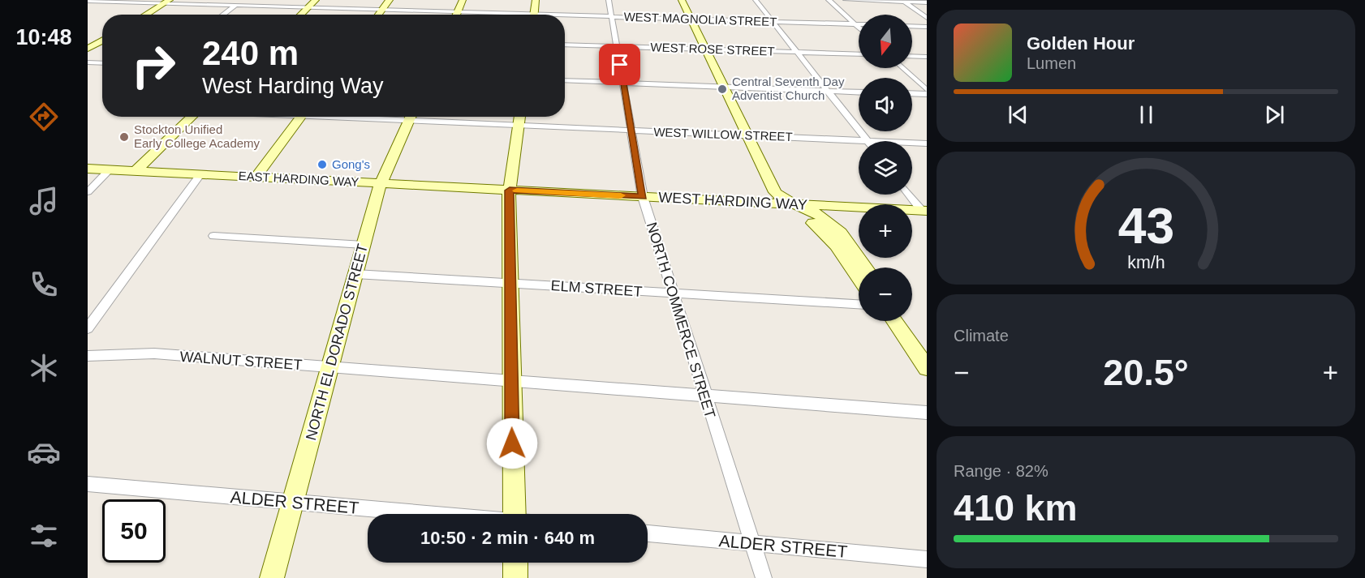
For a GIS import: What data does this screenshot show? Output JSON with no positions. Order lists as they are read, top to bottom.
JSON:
{
  "streets": {
    "street": [
      "WEST MAGNOLIA STREET",
      "WEST ROSE STREET",
      "WEST WILLOW STREET",
      "EAST HARDING WAY",
      "WEST HARDING WAY",
      "ELM STREET",
      "NORTH COMMERCE STREET",
      "NORTH EL DORADO STREET",
      "WALNUT STREET",
      "ALDER STREET"
    ]
  },
  "crossings": [
    ["WEST MAGNOLIA STREET", "NORTH COMMERCE STREET"],
    ["WEST ROSE STREET", "NORTH COMMERCE STREET"],
    ["WEST WILLOW STREET", "NORTH COMMERCE STREET"],
    ["EAST HARDING WAY", "WEST HARDING WAY"],
    ["EAST HARDING WAY", "NORTH EL DORADO STREET"],
    ["WEST HARDING WAY", "NORTH COMMERCE STREET"],
    ["ELM STREET", "NORTH COMMERCE STREET"],
    ["ELM STREET", "NORTH EL DORADO STREET"],
    ["NORTH COMMERCE STREET", "WALNUT STREET"],
    ["NORTH COMMERCE STREET", "ALDER STREET"],
    ["NORTH EL DORADO STREET", "WALNUT STREET"],
    ["NORTH EL DORADO STREET", "ALDER STREET"]
  ],
  "places": ["Central Seventh Day Adventist Church", "Stockton Unified Early College Academy", "Gong's"],
  "north": "bottom",
  "page": {
    "tabs": "10:48",
    "map_buttons": ["+", "−"],
    "turn": ["240 m", "West Harding Way"],
    "song": ["Golden Hour", "Lumen"],
    "tile": [
      "Climate",
      ["Range · 82%", "410 km"]
    ],
    "heat": ["−", "20.5°", "+"],
    "limit": "50",
    "trip": "10:50 · 2 min · 640 m",
    "gauge": ["43", "km/h"]
  }
}
